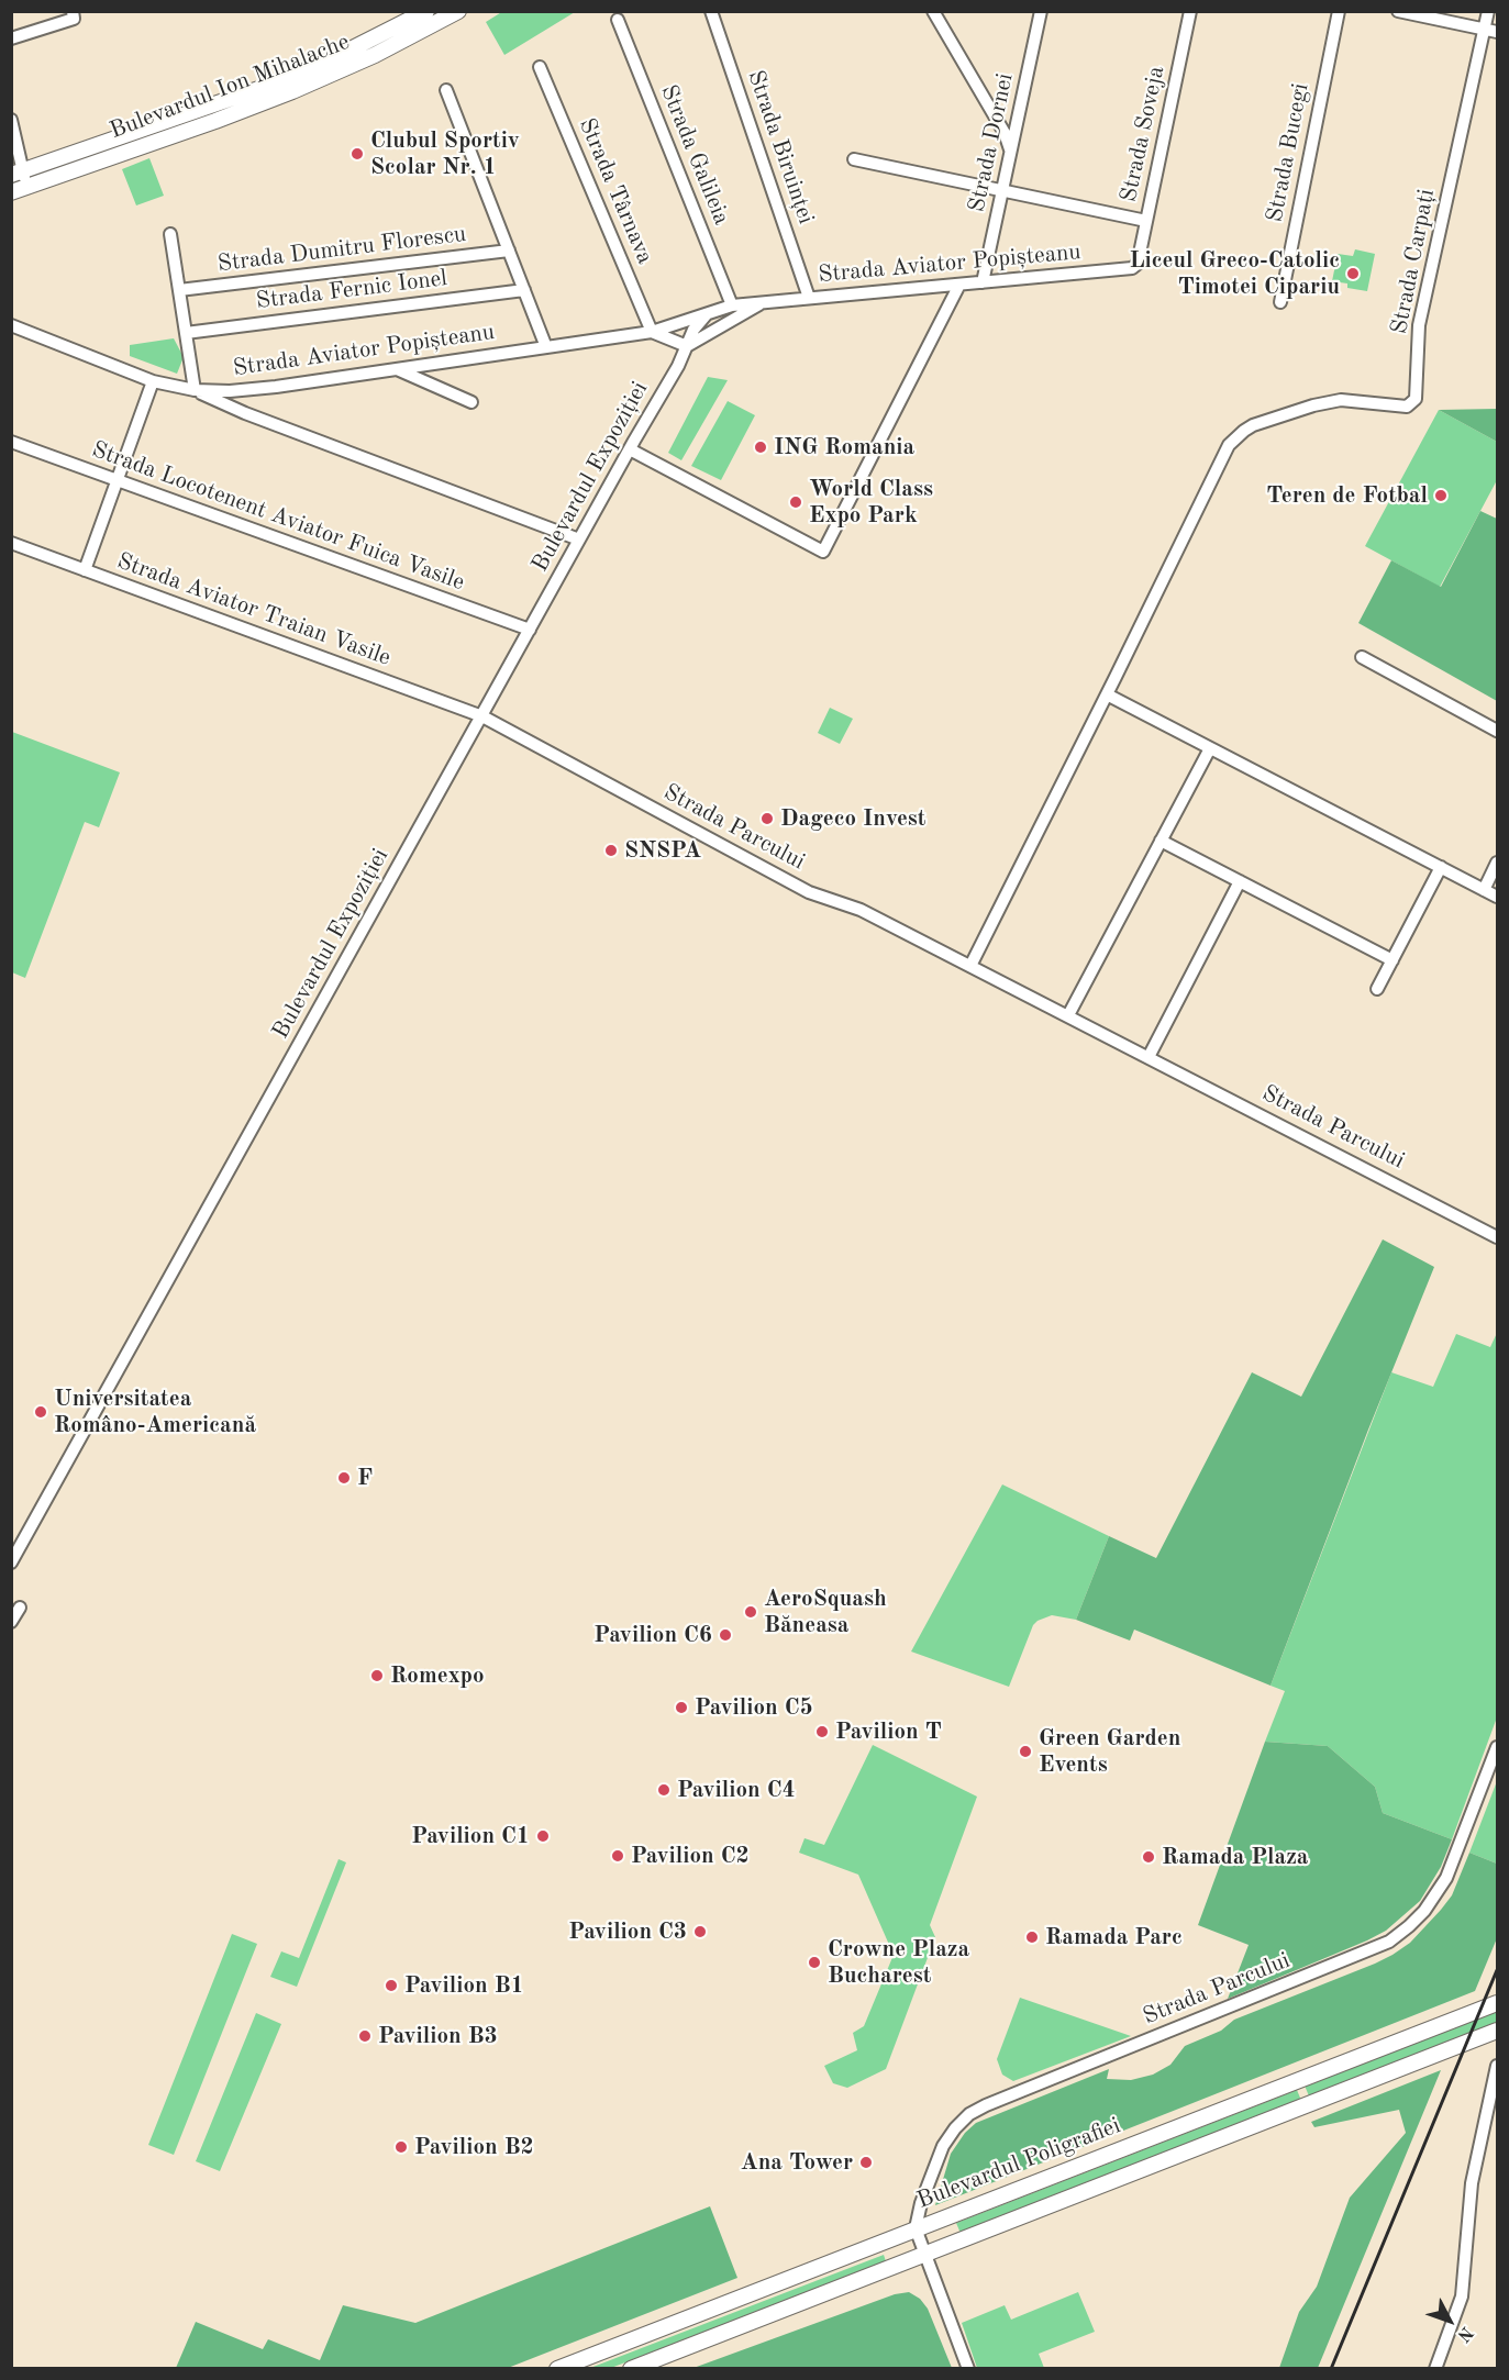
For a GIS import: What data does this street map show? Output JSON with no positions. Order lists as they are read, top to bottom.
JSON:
{
  "streets": {
    "main road": ["Bulevardul Ion Mihalache", "Bulevardul Poligrafiei"],
    "street": [
      "Strada Soveja",
      "Strada Dornei",
      "Strada Biruinței",
      "Strada Bucegi",
      "Strada Galileia",
      "Strada Târnava",
      "Strada Dumitru Florescu",
      "Strada Carpați",
      "Strada Aviator Popișteanu",
      "Strada Fernic Ionel",
      "Bulevardul Expoziției",
      "Strada Locotenent Aviator Fuica Vasile",
      "Strada Aviator Traian Vasile",
      "Strada Parcului"
    ]
  },
  "crossings": [
    ["Strada Soveja", "Strada Aviator Popișteanu"],
    ["Strada Dornei", "Strada Aviator Popișteanu"],
    ["Strada Biruinței", "Strada Aviator Popișteanu"],
    ["Strada Galileia", "Strada Aviator Popișteanu"],
    ["Strada Târnava", "Strada Aviator Popișteanu"],
    ["Strada Aviator Popișteanu", "Bulevardul Expoziției"],
    ["Bulevardul Expoziției", "Strada Locotenent Aviator Fuica Vasile"],
    ["Bulevardul Expoziției", "Strada Aviator Traian Vasile"],
    ["Bulevardul Expoziției", "Strada Parcului"],
    ["Strada Aviator Traian Vasile", "Strada Parcului"],
    ["Strada Parcului", "Bulevardul Poligrafiei"]
  ],
  "places": [
    "Clubul Sportiv Scolar Nr. 1",
    "Liceul Greco-Catolic Timotei Cipariu",
    "ING Romania",
    "Teren de Fotbal",
    "World Class Expo Park",
    "Dageco Invest",
    "SNSPA",
    "Universitatea Româno-Americană",
    "F",
    "AeroSquash Băneasa",
    "Pavilion C6",
    "Romexpo",
    "Pavilion C5",
    "Pavilion T",
    "Green Garden Events",
    "Pavilion C4",
    "Pavilion C1",
    "Pavilion C2",
    "Ramada Plaza",
    "Pavilion C3",
    "Ramada Parc",
    "Crowne Plaza Bucharest",
    "Pavilion B1",
    "Pavilion B3",
    "Pavilion B2",
    "Ana Tower"
  ],
  "north": "bottom right"
}
